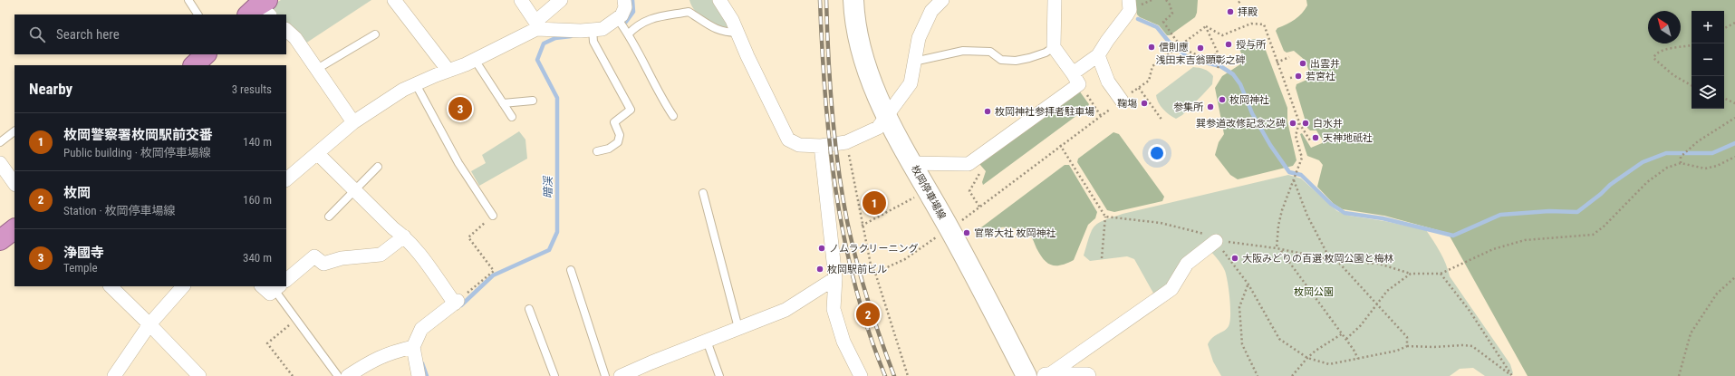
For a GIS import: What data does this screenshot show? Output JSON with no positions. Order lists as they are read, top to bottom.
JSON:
{
  "streets": {
    "main road": ["枚岡停車場線"]
  },
  "water": ["暗渓"],
  "parks": ["枚岡公園"],
  "places": [
    "拝殿",
    "授与所",
    "信則應",
    "浅田末吉翁顕彰之碑",
    "出雲井",
    "若宮社",
    "枚岡神社",
    "鞠塲",
    "参集所",
    "枚岡神社参拝者駐車場",
    "巽参道改修記念之碑",
    "白水井",
    "天神地祇社",
    "官幣大社 枚岡神社",
    "ノムラクリーニング",
    "大阪みどりの百選 枚岡公園と梅林",
    "枚岡駅前ビル"
  ],
  "north": "top left",
  "page": {
    "map_buttons": ["+", "−"],
    "search": "Search here",
    "heading": ["Nearby", "3 results"],
    "pins": ["3", "1", "2"],
    "list": [
      {
        "mark": "1",
        "name": "枚岡警察署枚岡駅前交番",
        "note": "Public building · 枚岡停車場線",
        "value": "140 m"
      },
      {
        "mark": "2",
        "name": "枚岡",
        "note": "Station · 枚岡停車場線",
        "value": "160 m"
      },
      {
        "mark": "3",
        "name": "浄國寺",
        "note": "Temple",
        "value": "340 m"
      }
    ]
  }
}
